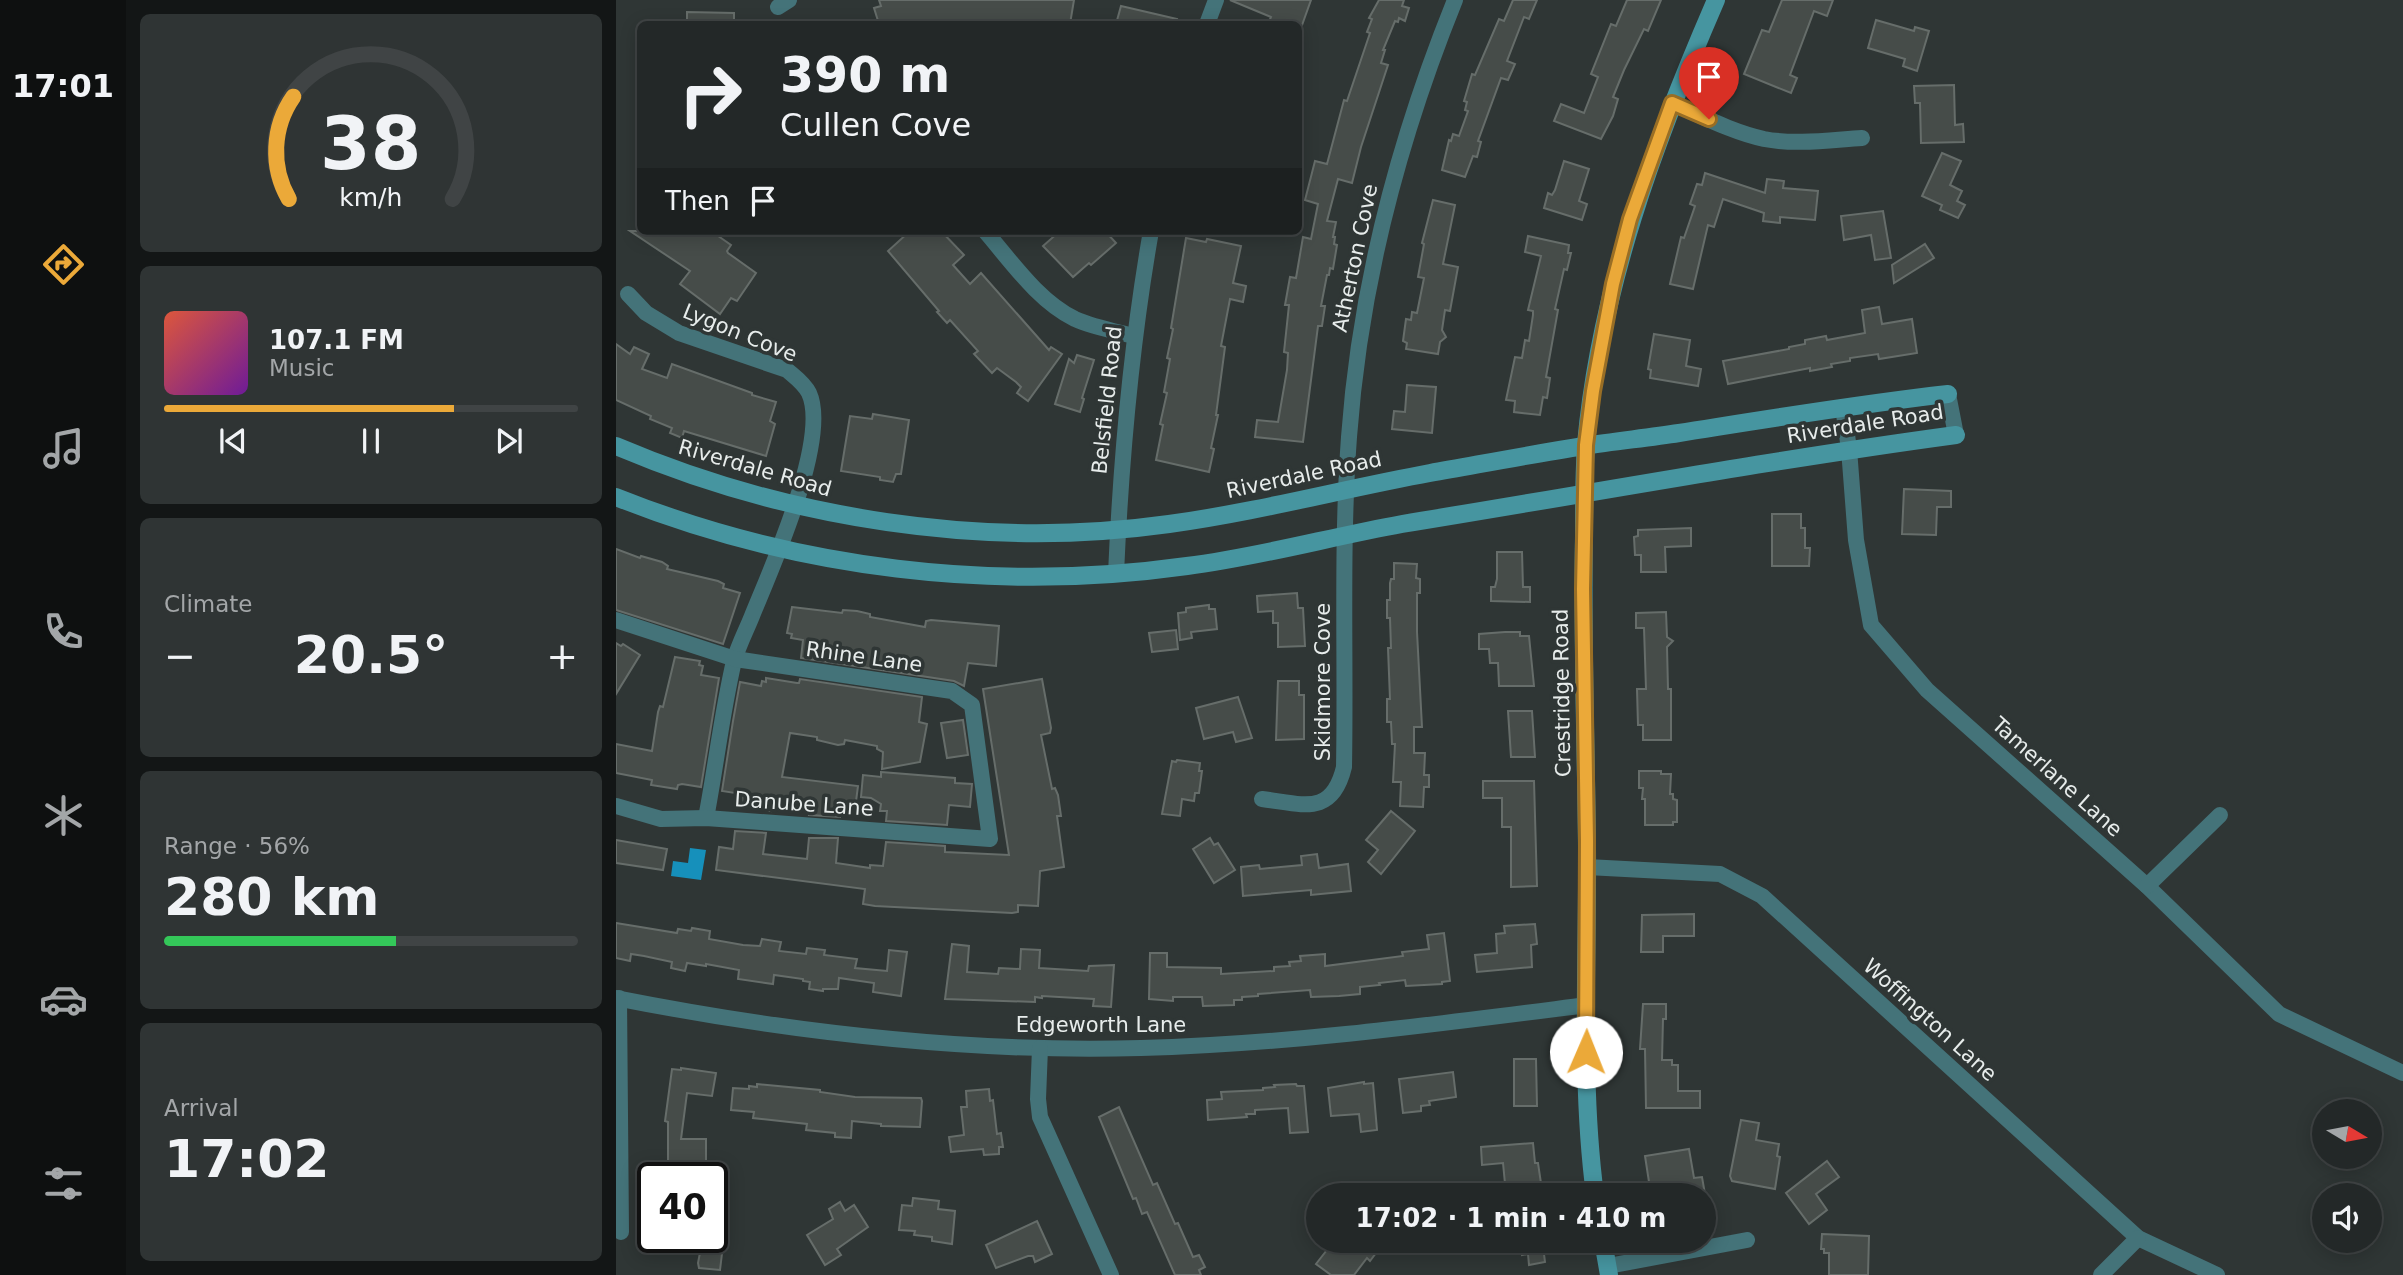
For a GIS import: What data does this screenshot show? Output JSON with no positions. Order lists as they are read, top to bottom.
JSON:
{
  "streets": {
    "street": [
      "Atherton Cove",
      "Lygon Cove",
      "Belsfield Road",
      "Riverdale Road",
      "Rhine Lane",
      "Skidmore Cove",
      "Crestridge Road",
      "Tamerlane Lane",
      "Danube Lane",
      "Woffington Lane",
      "Edgeworth Lane"
    ]
  },
  "crossings": [
    ["Atherton Cove", "Riverdale Road"],
    ["Atherton Cove", "Skidmore Cove"],
    ["Lygon Cove", "Riverdale Road"],
    ["Lygon Cove", "Rhine Lane"],
    ["Lygon Cove", "Danube Lane"],
    ["Belsfield Road", "Riverdale Road"],
    ["Riverdale Road", "Skidmore Cove"],
    ["Riverdale Road", "Crestridge Road"],
    ["Riverdale Road", "Tamerlane Lane"],
    ["Rhine Lane", "Danube Lane"],
    ["Crestridge Road", "Woffington Lane"],
    ["Crestridge Road", "Edgeworth Lane"]
  ],
  "north": "right",
  "page": {
    "tabs": "17:01",
    "turn": ["390 m", "Cullen Cove"],
    "then": "Then",
    "song": ["107.1 FM", "Music"],
    "tile": [
      "Climate",
      ["Range · 56%", "280 km"],
      ["Arrival", "17:02"]
    ],
    "heat": ["−", "20.5°", "+"],
    "limit": "40",
    "trip": "17:02 · 1 min · 410 m",
    "gauge": ["38", "km/h"]
  }
}
